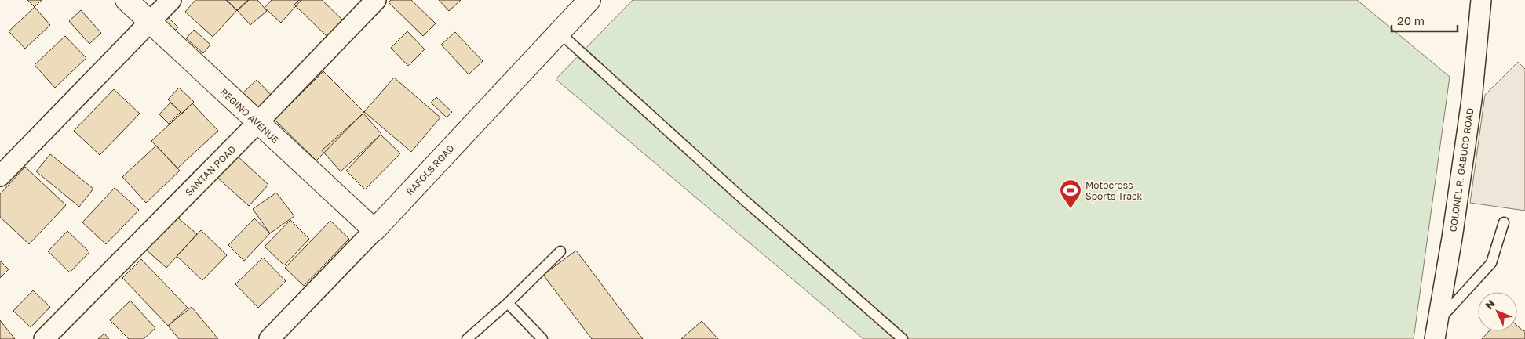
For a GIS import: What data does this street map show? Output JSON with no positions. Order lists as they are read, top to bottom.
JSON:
{
  "streets": {
    "street": [
      "REGINO AVENUE",
      "RAFOLS ROAD",
      "COLONEL R. GABUCO ROAD",
      "SANTAN ROAD"
    ]
  },
  "crossings": [
    ["REGINO AVENUE", "RAFOLS ROAD"],
    ["REGINO AVENUE", "SANTAN ROAD"]
  ],
  "places": {
    "sports": ["Motocross Sports Track"]
  },
  "scale_bar": "20 m",
  "north": "top left"
}
